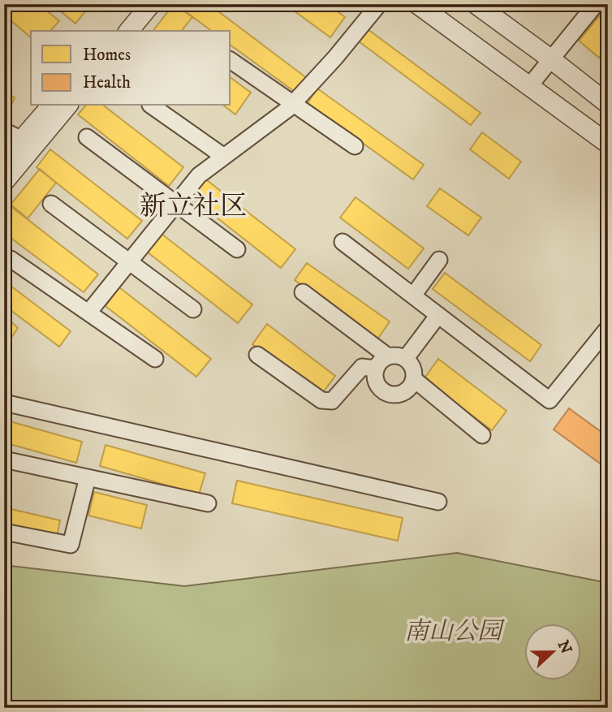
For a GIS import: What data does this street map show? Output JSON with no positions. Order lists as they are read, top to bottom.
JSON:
{
  "districts": ["新立社区"],
  "parks": ["南山公园"],
  "legend": ["Homes", "Health"],
  "north": "right"
}
